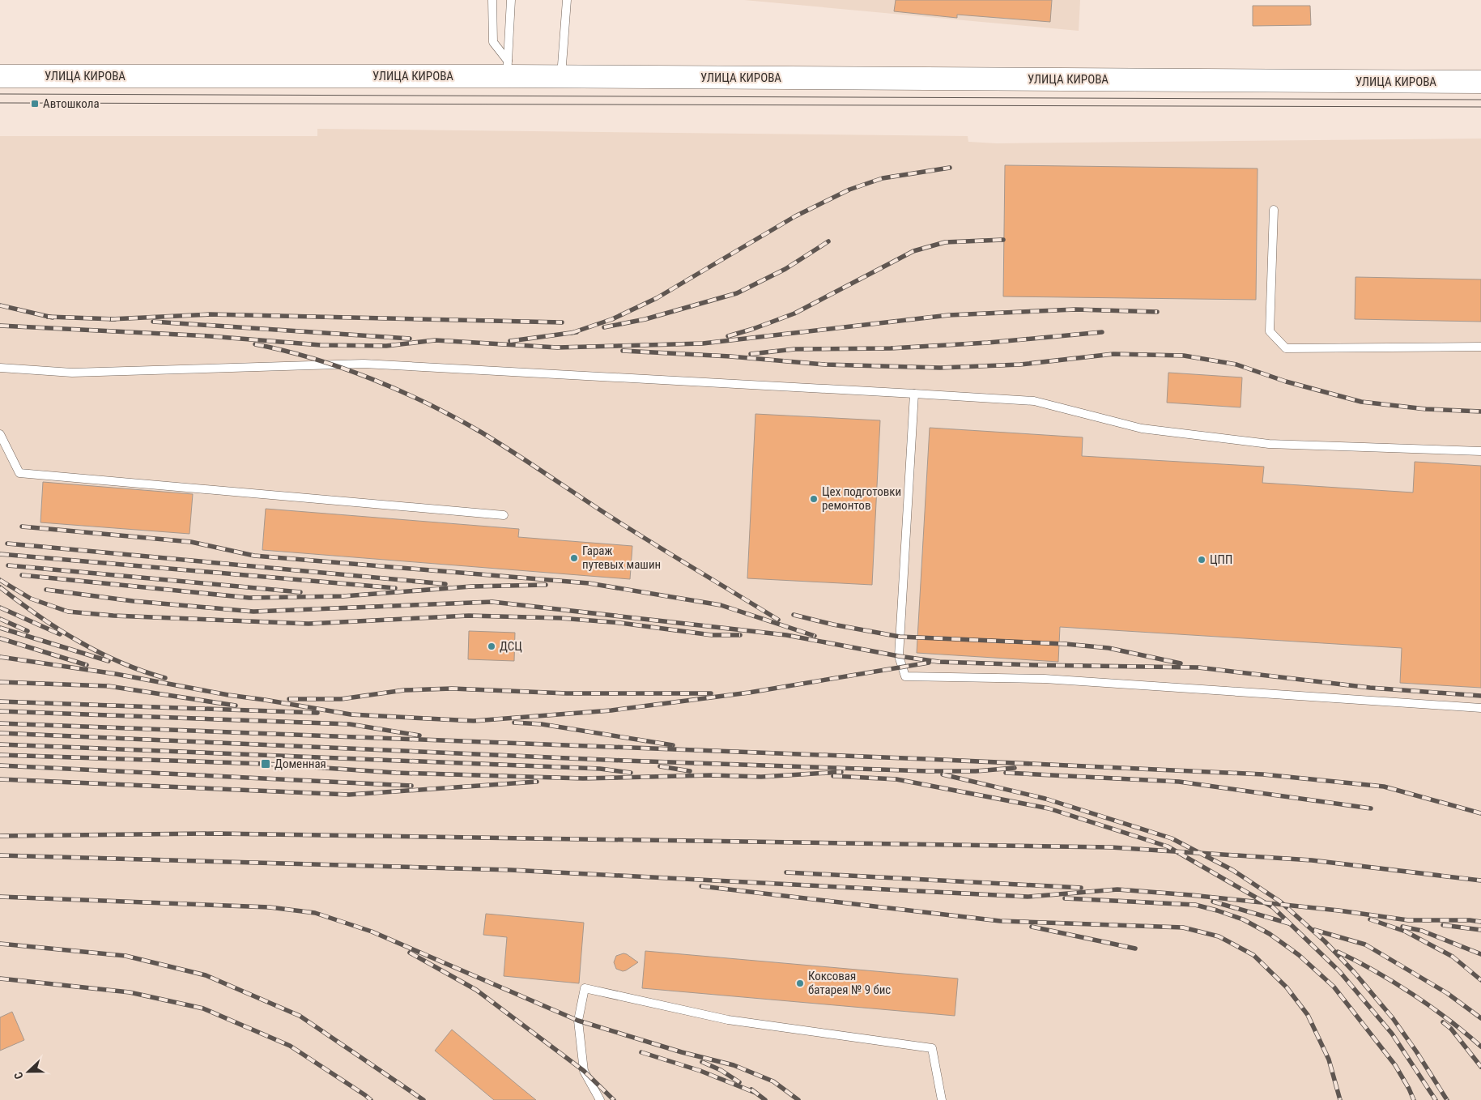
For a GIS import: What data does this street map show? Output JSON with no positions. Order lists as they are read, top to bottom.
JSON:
{
  "streets": {
    "main road": ["УЛИЦА КИРОВА"]
  },
  "places": {
    "transit": ["Автошкола", "Доменная"],
    "other": [
      "Цех подготовки ремонтов",
      "Гараж путевых машин",
      "ЦПП",
      "ДСЦ",
      "Коксовая батарея № 9 бис"
    ]
  },
  "north": "left"
}
